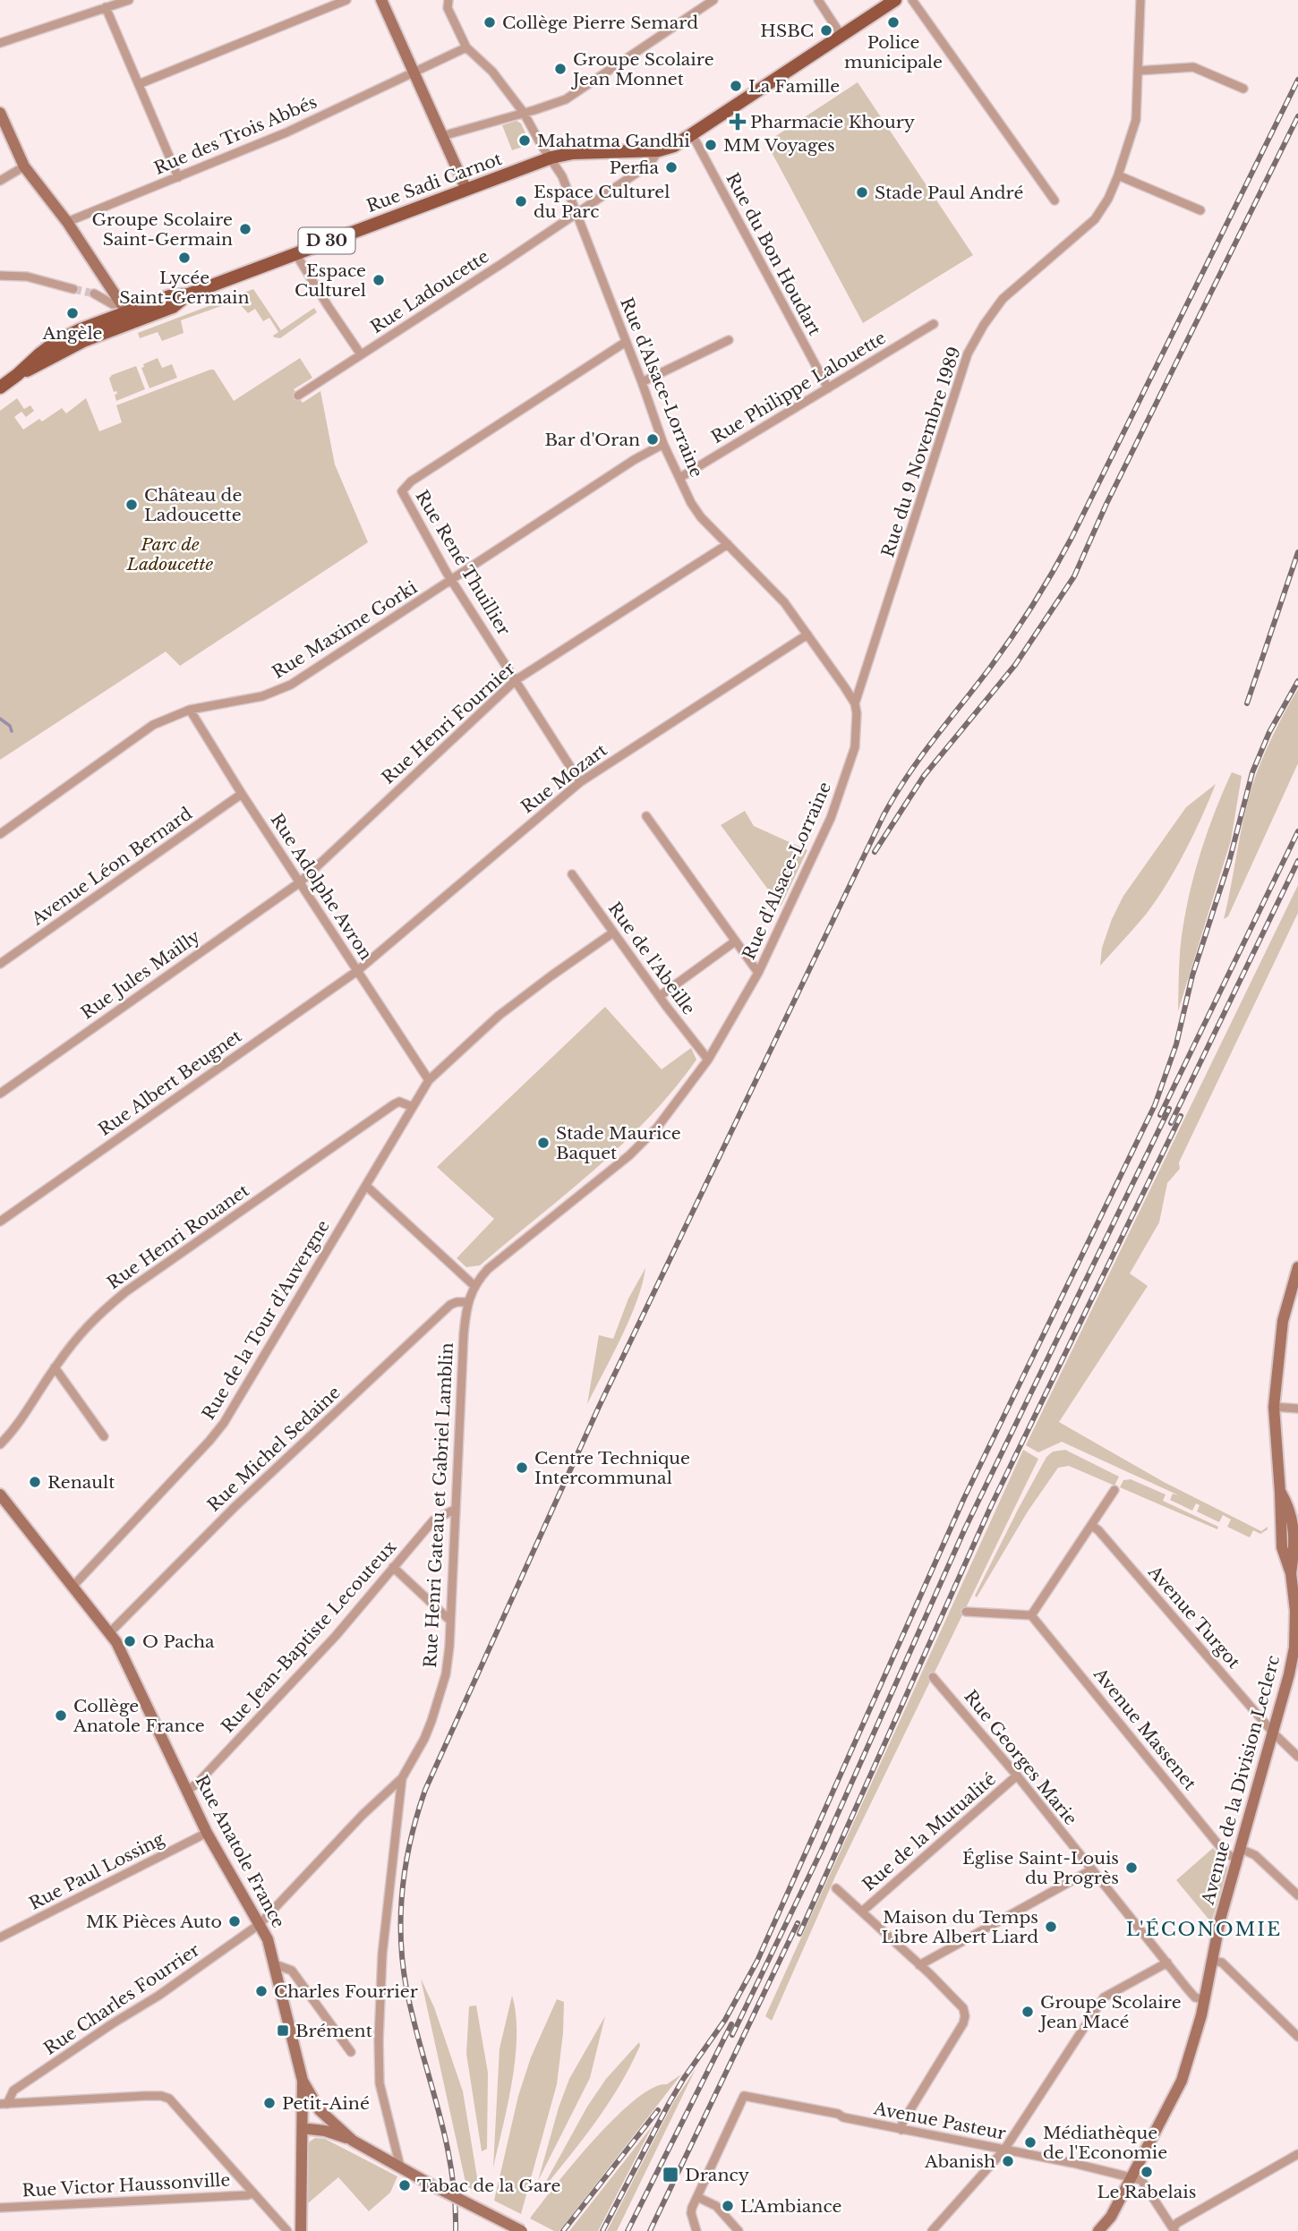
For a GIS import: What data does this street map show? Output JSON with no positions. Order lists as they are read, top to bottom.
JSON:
{
  "streets": {
    "main road": ["Rue Sadi Carnot", "D 30"],
    "street": [
      "Rue des Trois Abbés",
      "Rue du Bon Houdart",
      "Rue Ladoucette",
      "Rue d'Alsace-Lorraine",
      "Rue Philippe Lalouette",
      "Rue du 9 Novembre 1989",
      "Rue René Thuillier",
      "Rue Maxime Gorki",
      "Rue Henri Fournier",
      "Rue Mozart",
      "Avenue Léon Bernard",
      "Rue Adolphe Avron",
      "Rue de l'Abeille",
      "Rue Jules Mailly",
      "Rue Albert Beugnet",
      "Rue Henri Rouanet",
      "Rue de la Tour d'Auvergne",
      "Rue Michel Sedaine",
      "Rue Henri Gateau et Gabriel Lamblin",
      "Avenue Turgot",
      "Rue Jean-Baptiste Lecouteux",
      "Avenue Massenet",
      "Rue Georges Marie",
      "Avenue de la Division Leclerc",
      "Rue de la Mutualité",
      "Rue Anatole France",
      "Rue Paul Lossing",
      "Rue Charles Fourrier",
      "Avenue Pasteur",
      "Rue Victor Haussonville"
    ]
  },
  "crossings": [
    ["Rue des Trois Abbés", "Rue d'Alsace-Lorraine"],
    ["Rue Sadi Carnot", "D 30"],
    ["Rue Sadi Carnot", "Rue d'Alsace-Lorraine"],
    ["D 30", "Rue du Bon Houdart"],
    ["D 30", "Rue Ladoucette"],
    ["D 30", "Rue d'Alsace-Lorraine"],
    ["Rue du Bon Houdart", "Rue Philippe Lalouette"],
    ["Rue Ladoucette", "Rue d'Alsace-Lorraine"],
    ["Rue d'Alsace-Lorraine", "Rue Philippe Lalouette"],
    ["Rue d'Alsace-Lorraine", "Rue du 9 Novembre 1989"],
    ["Rue d'Alsace-Lorraine", "Rue René Thuillier"],
    ["Rue d'Alsace-Lorraine", "Rue Maxime Gorki"],
    ["Rue d'Alsace-Lorraine", "Rue Henri Fournier"],
    ["Rue d'Alsace-Lorraine", "Rue Mozart"],
    ["Rue d'Alsace-Lorraine", "Rue de l'Abeille"],
    ["Rue d'Alsace-Lorraine", "Rue Henri Gateau et Gabriel Lamblin"],
    ["Rue René Thuillier", "Rue Maxime Gorki"],
    ["Rue René Thuillier", "Rue Henri Fournier"],
    ["Rue René Thuillier", "Rue Mozart"],
    ["Rue Maxime Gorki", "Rue Adolphe Avron"],
    ["Rue Henri Fournier", "Rue Adolphe Avron"],
    ["Rue Henri Fournier", "Rue Jules Mailly"],
    ["Rue Mozart", "Rue Adolphe Avron"],
    ["Rue Mozart", "Rue Albert Beugnet"],
    ["Avenue Léon Bernard", "Rue Adolphe Avron"],
    ["Rue Adolphe Avron", "Rue Jules Mailly"],
    ["Rue Adolphe Avron", "Rue Albert Beugnet"],
    ["Rue Adolphe Avron", "Rue de la Tour d'Auvergne"],
    ["Rue de l'Abeille", "Rue de la Tour d'Auvergne"],
    ["Rue Henri Rouanet", "Rue de la Tour d'Auvergne"],
    ["Rue de la Tour d'Auvergne", "Rue Anatole France"],
    ["Rue Michel Sedaine", "Rue Henri Gateau et Gabriel Lamblin"],
    ["Rue Michel Sedaine", "Rue Anatole France"],
    ["Rue Henri Gateau et Gabriel Lamblin", "Rue Jean-Baptiste Lecouteux"],
    ["Rue Henri Gateau et Gabriel Lamblin", "Rue Anatole France"],
    ["Rue Henri Gateau et Gabriel Lamblin", "Rue Charles Fourrier"],
    ["Avenue Turgot", "Avenue de la Division Leclerc"],
    ["Rue Jean-Baptiste Lecouteux", "Rue Anatole France"],
    ["Avenue Massenet", "Avenue de la Division Leclerc"],
    ["Rue Georges Marie", "Avenue de la Division Leclerc"],
    ["Rue Georges Marie", "Rue de la Mutualité"],
    ["Avenue de la Division Leclerc", "Avenue Pasteur"],
    ["Rue Anatole France", "Rue Paul Lossing"],
    ["Rue Anatole France", "Rue Charles Fourrier"]
  ],
  "districts": ["L'ÉCONOMIE"],
  "parks": ["Parc de Ladoucette"],
  "places": {
    "other": [
      "Collège Pierre Semard",
      "Police municipale",
      "HSBC",
      "Groupe Scolaire Jean Monnet",
      "La Famille",
      "Mahatma Gandhi",
      "MM Voyages",
      "Perfia",
      "Stade Paul André",
      "Espace Culturel du Parc",
      "Groupe Scolaire Saint-Germain",
      "Lycée Saint-Germain",
      "Espace Culturel",
      "Angèle",
      "Bar d'Oran",
      "Château de Ladoucette",
      "Stade Maurice Baquet",
      "Centre Technique Intercommunal",
      "Renault",
      "O Pacha",
      "Collège Anatole France",
      "Église Saint-Louis du Progrès",
      "MK Pièces Auto",
      "Maison du Temps Libre Albert Liard",
      "Charles Fourrier",
      "Groupe Scolaire Jean Macé",
      "Petit-Ainé",
      "Médiathèque de l'Economie",
      "Abanish",
      "Le Rabelais",
      "Tabac de la Gare",
      "L'Ambiance"
    ],
    "health": ["Pharmacie Khoury"],
    "transit": ["Brément", "Drancy"]
  }
}
